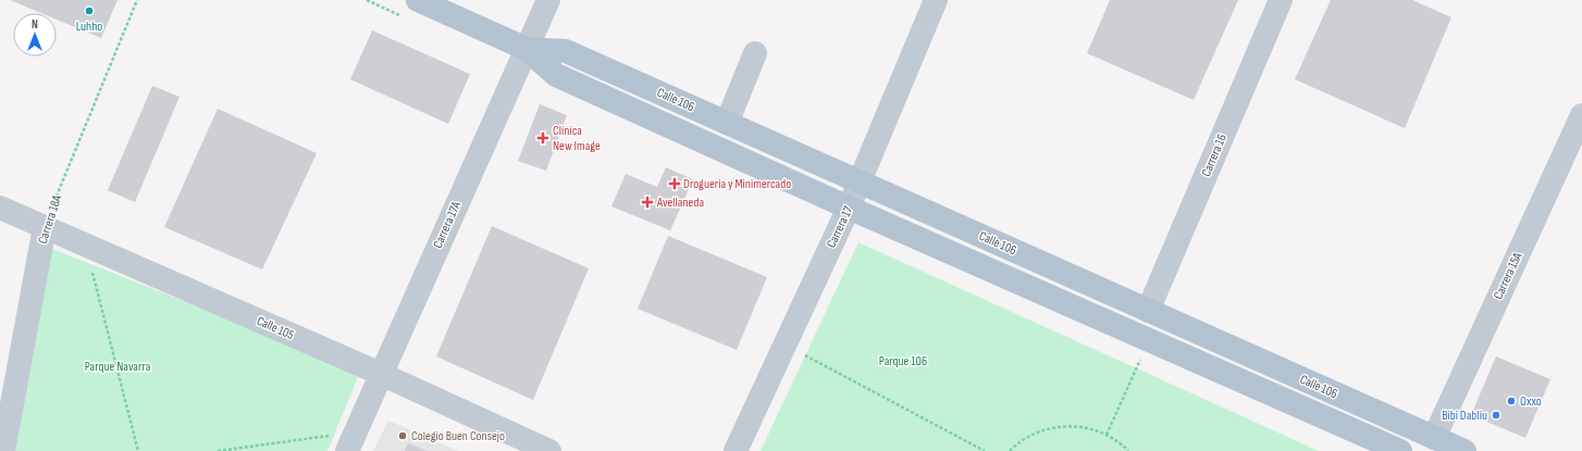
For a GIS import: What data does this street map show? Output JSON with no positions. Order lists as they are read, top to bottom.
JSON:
{
  "streets": {
    "main road": ["Calle 106"],
    "street": [
      "Carrera 16",
      "Carrera 18A",
      "Carrera 17A",
      "Carrera 17",
      "Carrera 15A",
      "Calle 105"
    ]
  },
  "crossings": [
    ["Calle 106", "Carrera 16"],
    ["Calle 106", "Carrera 17A"],
    ["Calle 106", "Carrera 17"],
    ["Calle 106", "Carrera 15A"],
    ["Carrera 18A", "Calle 105"],
    ["Carrera 17A", "Calle 105"]
  ],
  "parks": ["Parque 106", "Parque Navarra"],
  "places": {
    "other": [
      "Luhho",
      "Oxxo",
      "Bibi Dabliu",
      "Colegio Buen Consejo"
    ],
    "health": ["Clínica New Image", "Drogueria y Minimercado", "Avellaneda"]
  },
  "north": "top"
}
